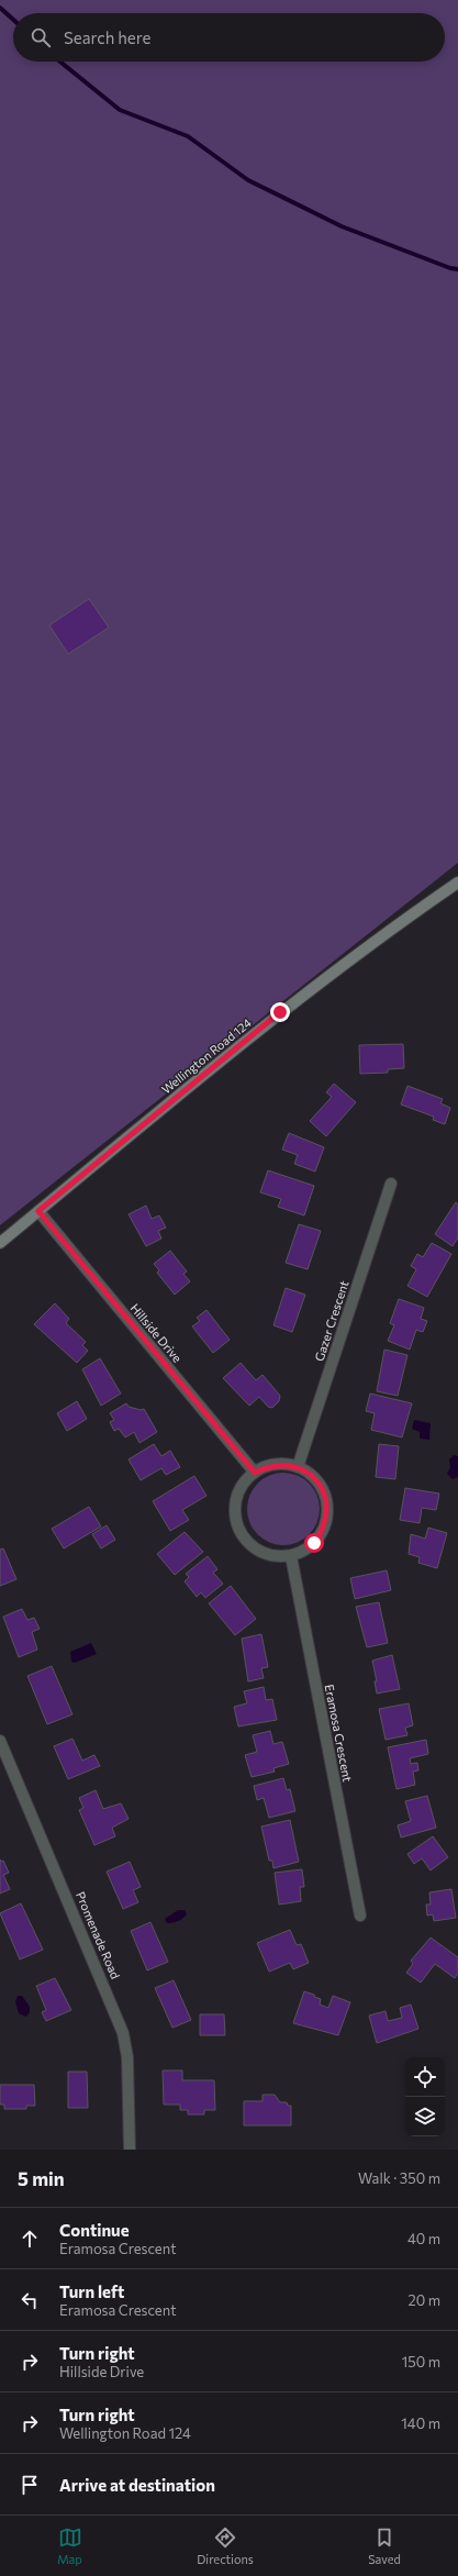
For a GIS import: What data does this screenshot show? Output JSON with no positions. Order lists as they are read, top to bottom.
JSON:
{
  "streets": {
    "main road": ["Wellington Road 124"],
    "street": [
      "Gazer Crescent",
      "Hillside Drive",
      "Eramosa Crescent",
      "Promenade Road"
    ]
  },
  "crossings": [
    ["Wellington Road 124", "Hillside Drive"],
    ["Gazer Crescent", "Hillside Drive"],
    ["Gazer Crescent", "Eramosa Crescent"],
    ["Hillside Drive", "Eramosa Crescent"]
  ],
  "page": {
    "search": "Search here",
    "heading": ["5 min", "Walk · 350 m"],
    "list": [
      ["Continue", "Eramosa Crescent", "40 m"],
      ["Turn left", "Eramosa Crescent", "20 m"],
      ["Turn right", "Hillside Drive", "150 m"],
      ["Turn right", "Wellington Road 124", "140 m"],
      "Arrive at destination"
    ],
    "nav": ["Map", "Directions", "Saved"]
  }
}
